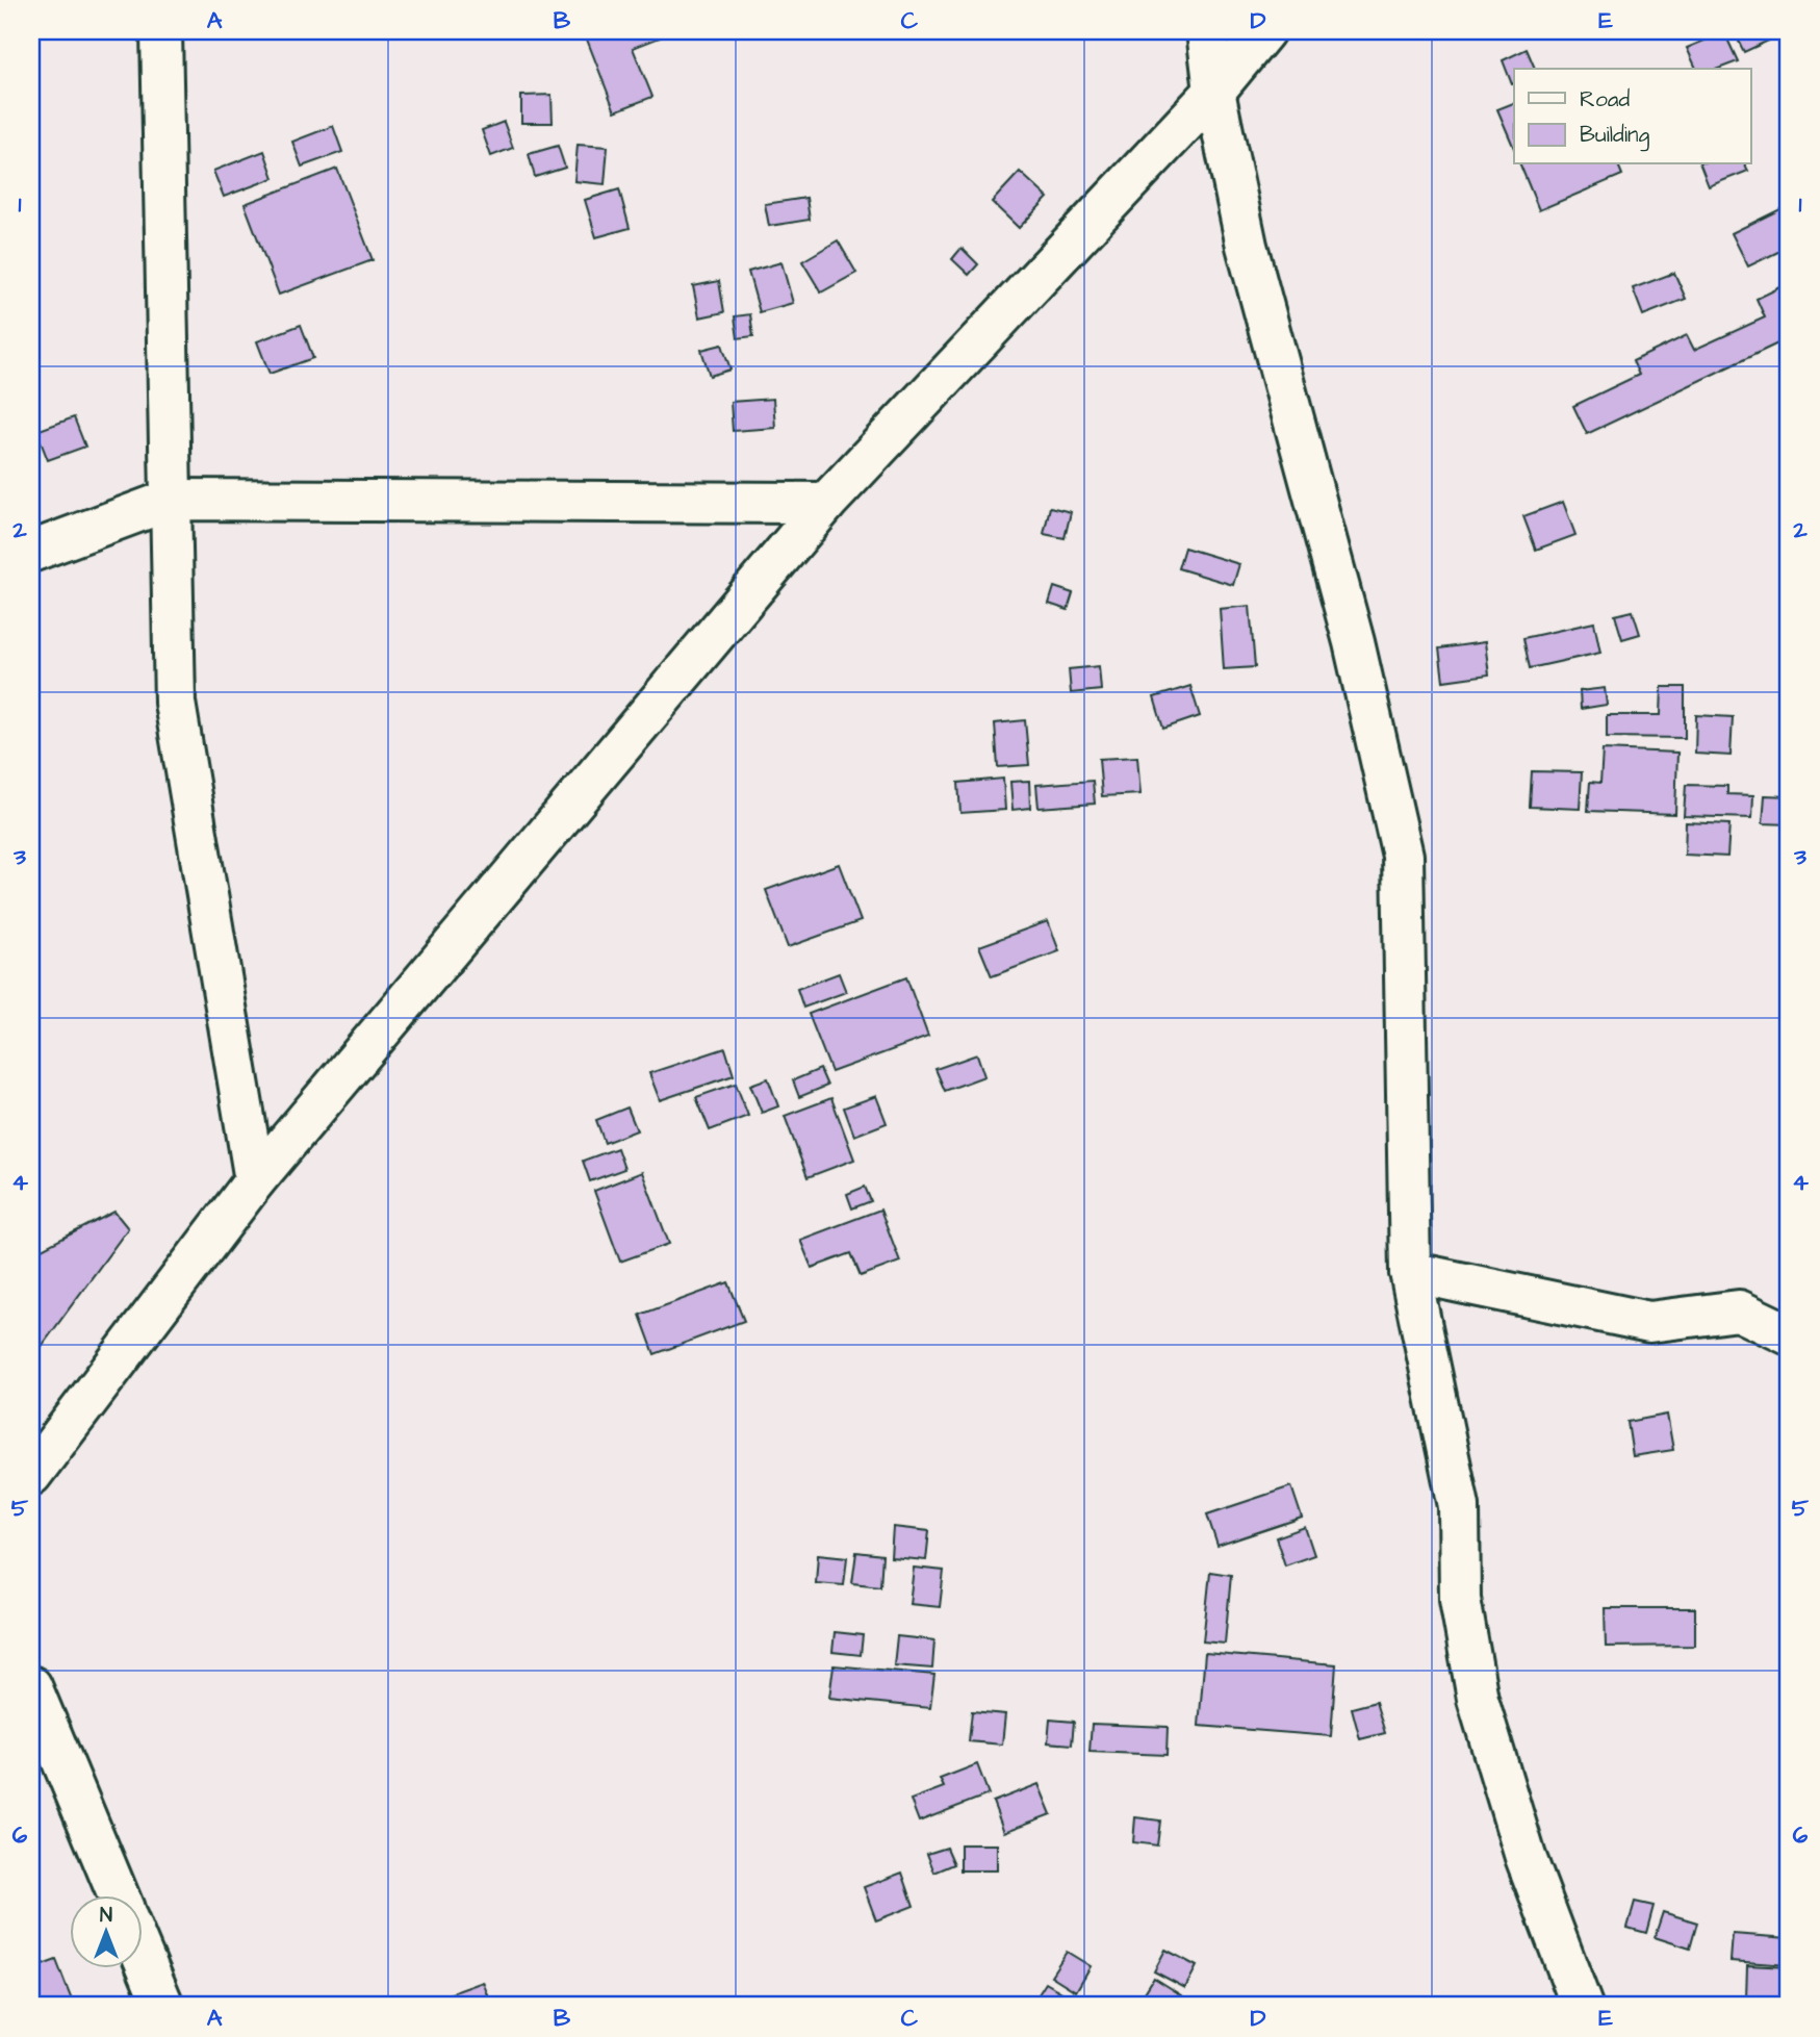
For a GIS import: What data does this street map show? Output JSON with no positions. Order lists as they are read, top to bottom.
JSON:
{
  "legend": ["Road", "Building"],
  "north": "top",
  "grid": {
    "columns": [
      "A",
      "B",
      "C",
      "D",
      "E"
    ],
    "rows": [
      "1",
      "2",
      "3",
      "4",
      "5",
      "6"
    ]
  }
}
